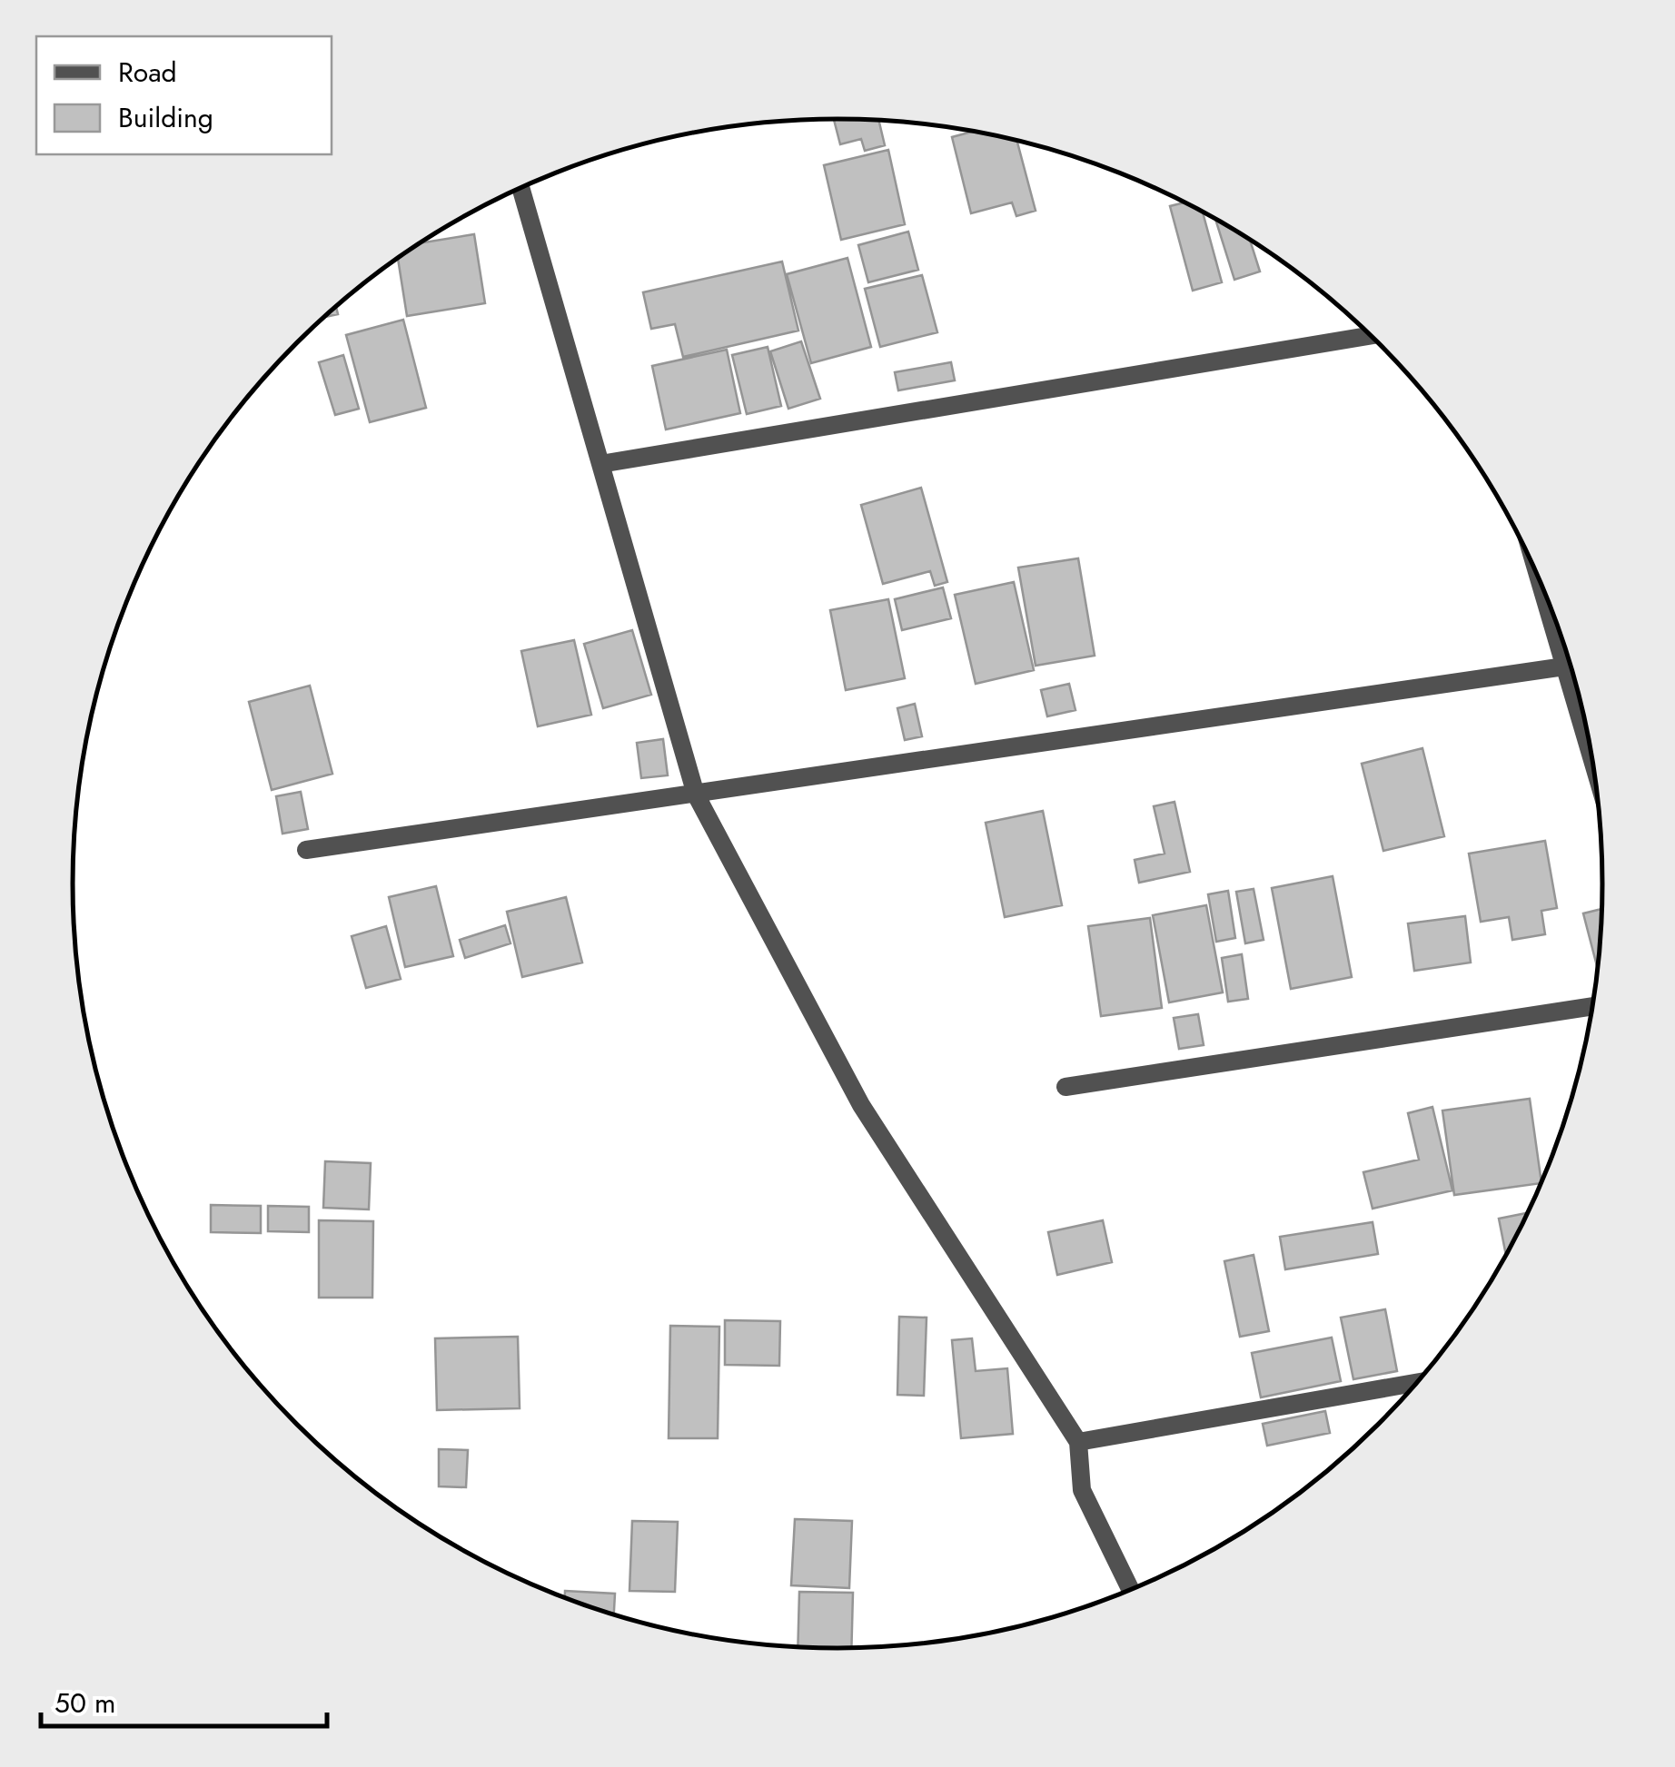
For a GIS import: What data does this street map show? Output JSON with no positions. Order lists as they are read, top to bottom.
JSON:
{
  "legend": ["Road", "Building"],
  "scale_bar": "50 m"
}
